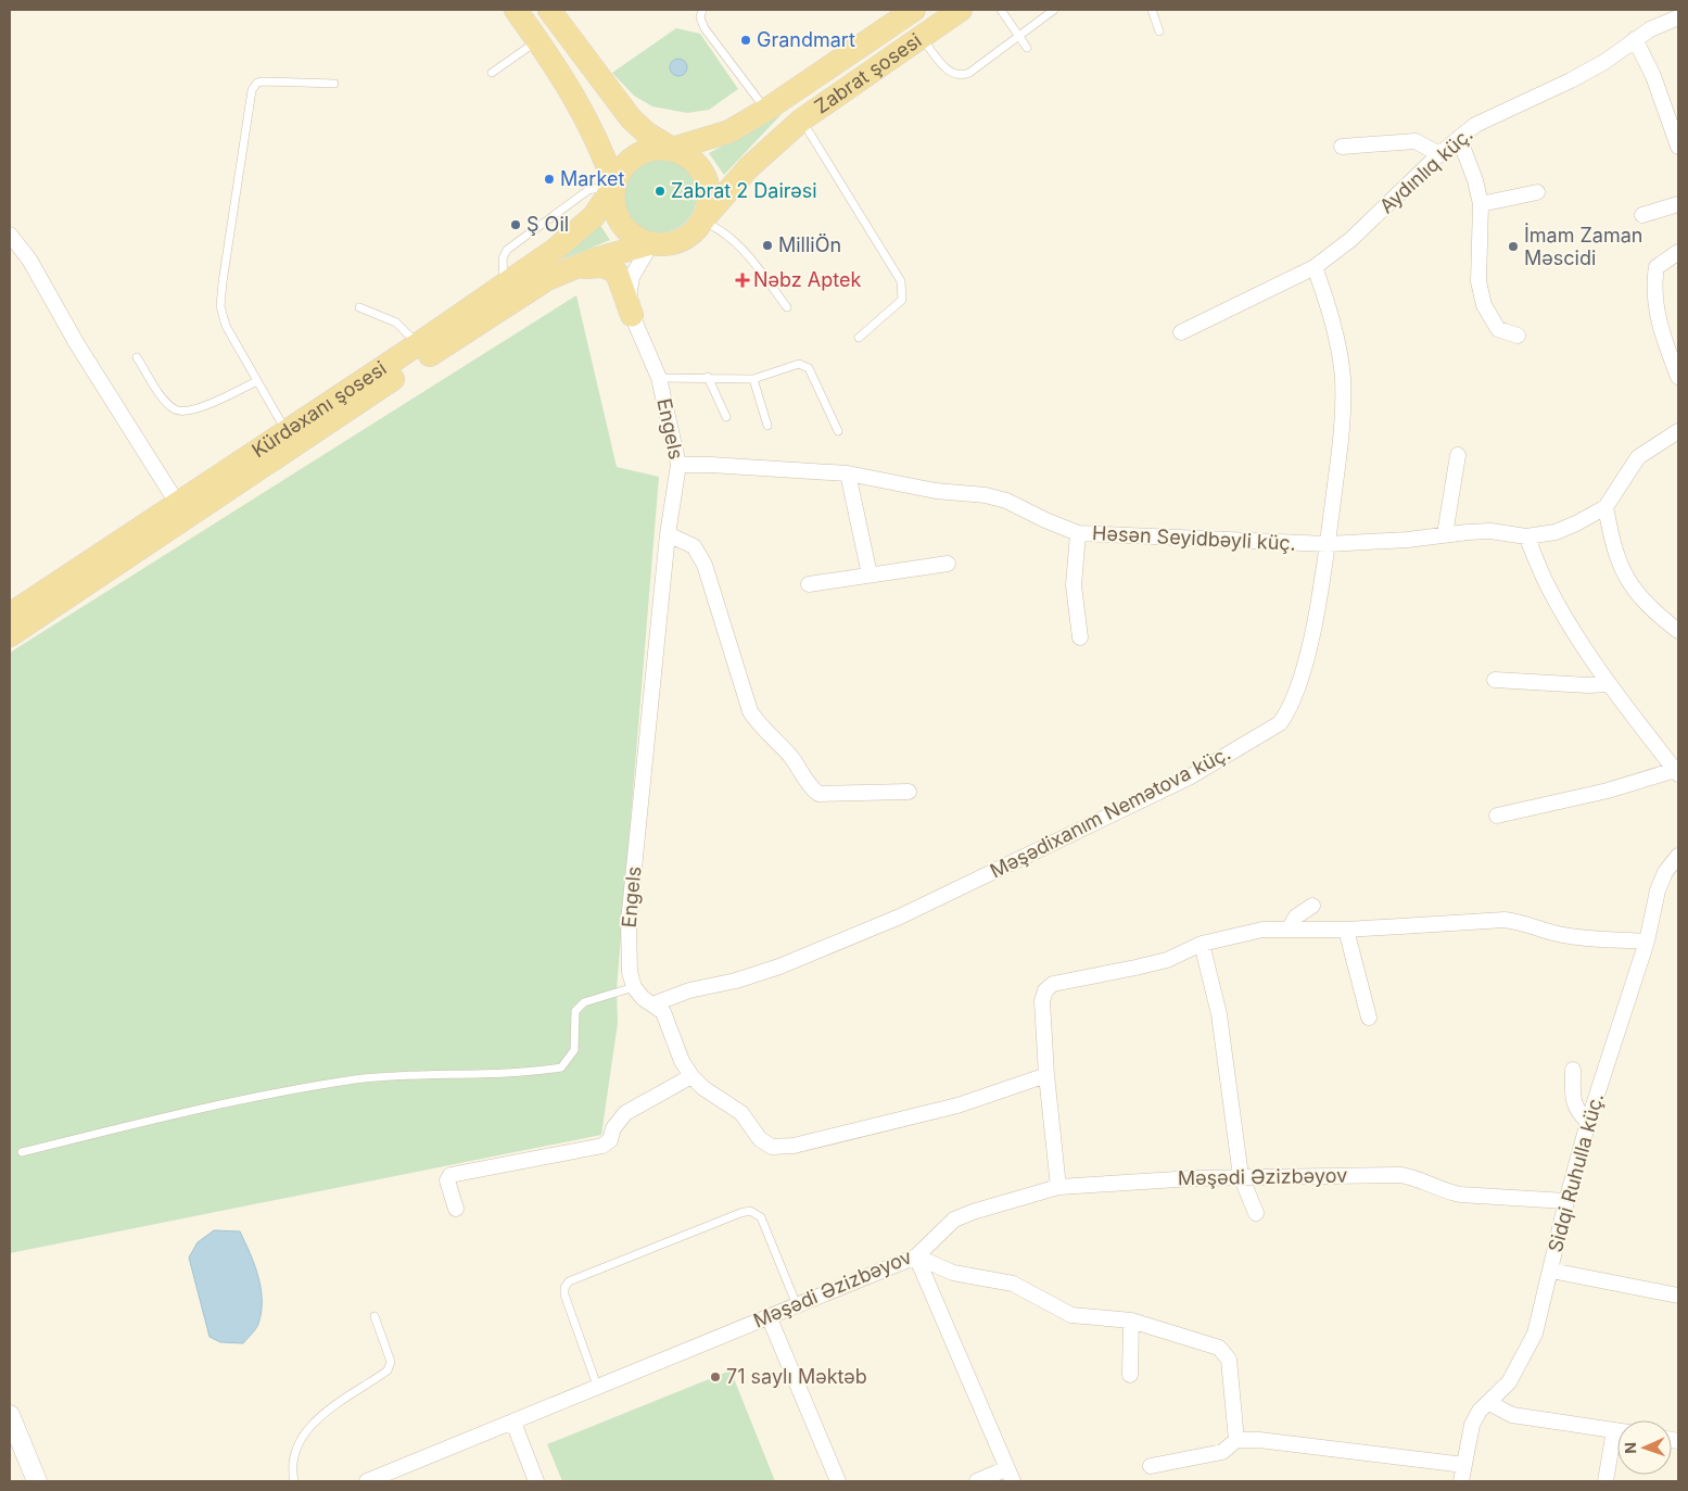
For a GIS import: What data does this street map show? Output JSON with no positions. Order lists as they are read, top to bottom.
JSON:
{
  "streets": {
    "main road": ["Zabrat şosesi", "Kürdəxanı şosesi"],
    "street": [
      "Aydınlıq küç.",
      "Engels",
      "Həsən Seyidbəyli küç.",
      "Məşədixanım Nemətova küç.",
      "Sidqi Ruhulla küç.",
      "Məşədi Əzizbəyov"
    ]
  },
  "crossings": [
    ["Zabrat şosesi", "Kürdəxanı şosesi"],
    ["Zabrat şosesi", "Engels"],
    ["Aydınlıq küç.", "Məşədixanım Nemətova küç."],
    ["Kürdəxanı şosesi", "Engels"],
    ["Engels", "Həsən Seyidbəyli küç."],
    ["Həsən Seyidbəyli küç.", "Məşədixanım Nemətova küç."],
    ["Sidqi Ruhulla küç.", "Məşədi Əzizbəyov"]
  ],
  "places": {
    "other": [
      "Grandmart",
      "Market",
      "Zabrat 2 Dairəsi",
      "Ş Oil",
      "MilliÖn",
      "İmam Zaman Məscidi",
      "71 saylı Məktəb"
    ],
    "health": ["Nəbz Aptek"]
  },
  "north": "left"
}
